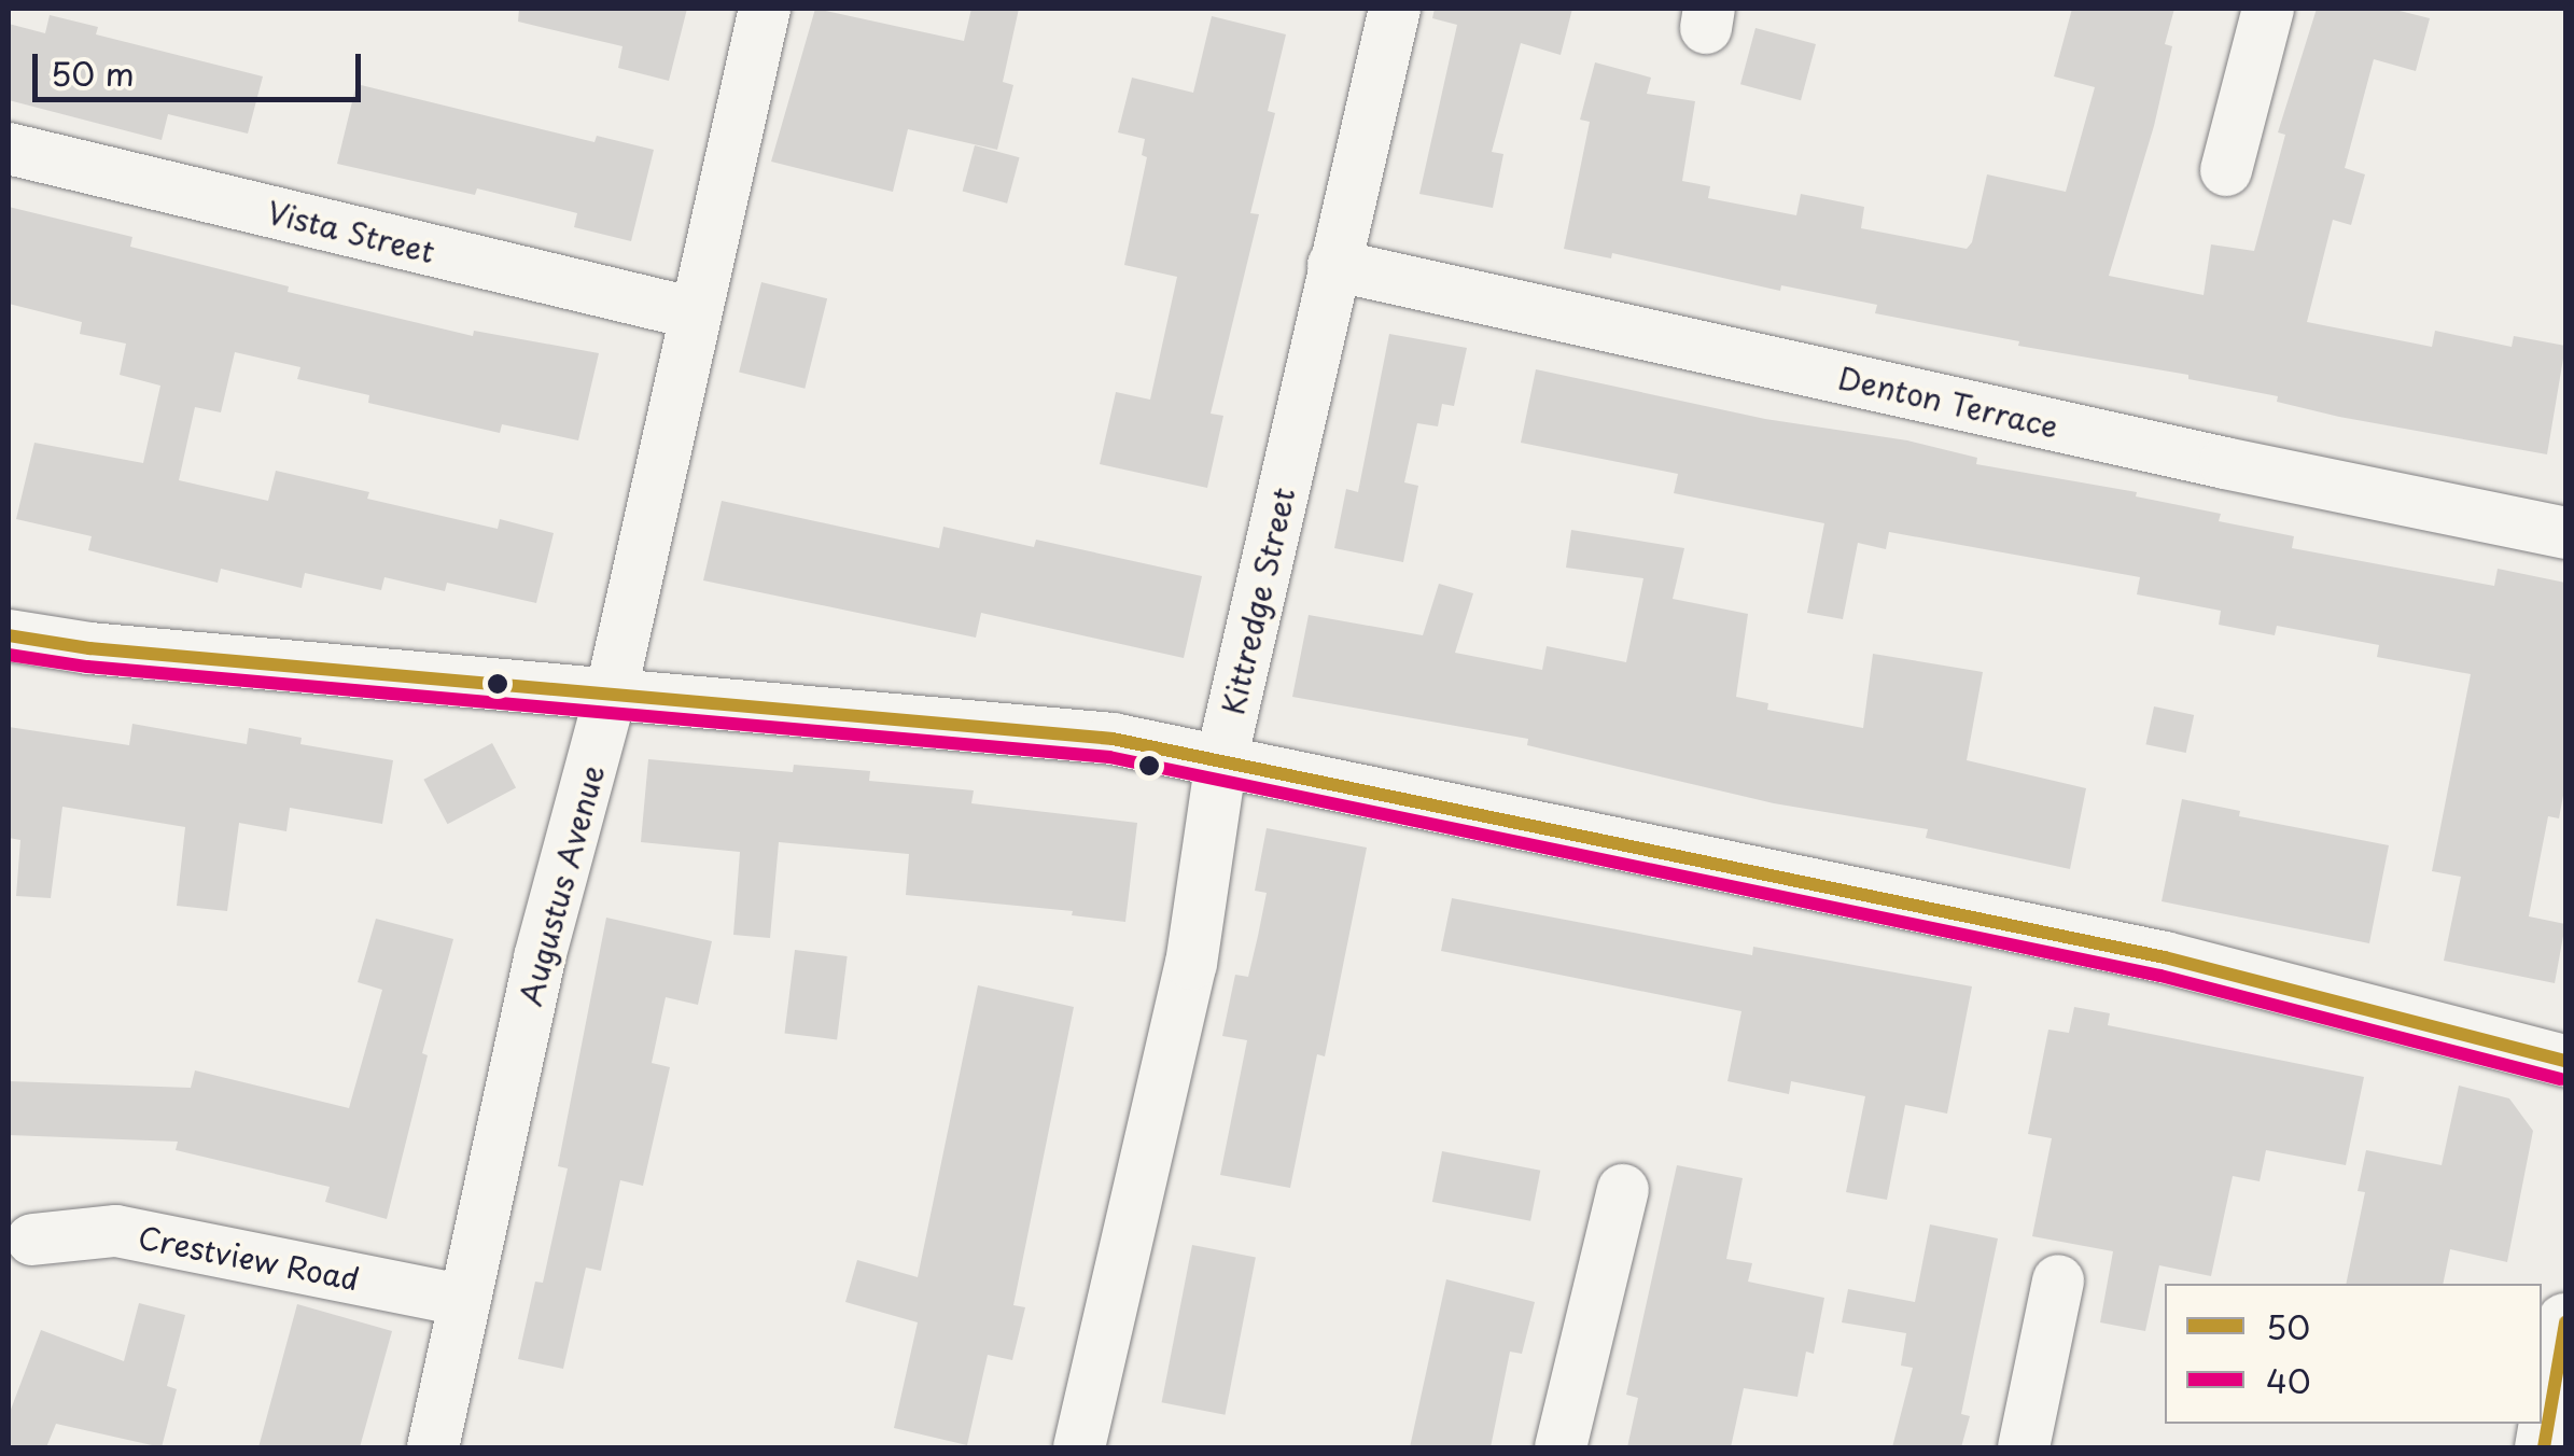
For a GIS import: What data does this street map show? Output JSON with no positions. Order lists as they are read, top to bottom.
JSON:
{
  "streets": {
    "street": [
      "Vista Street",
      "Denton Terrace",
      "Kittredge Street",
      "Augustus Avenue",
      "Crestview Road"
    ]
  },
  "crossings": [
    ["Vista Street", "Augustus Avenue"],
    ["Denton Terrace", "Kittredge Street"],
    ["Augustus Avenue", "Crestview Road"]
  ],
  "lines": ["transit line 50", "transit line 40"],
  "legend": ["50", "40"],
  "scale_bar": "50 m"
}
